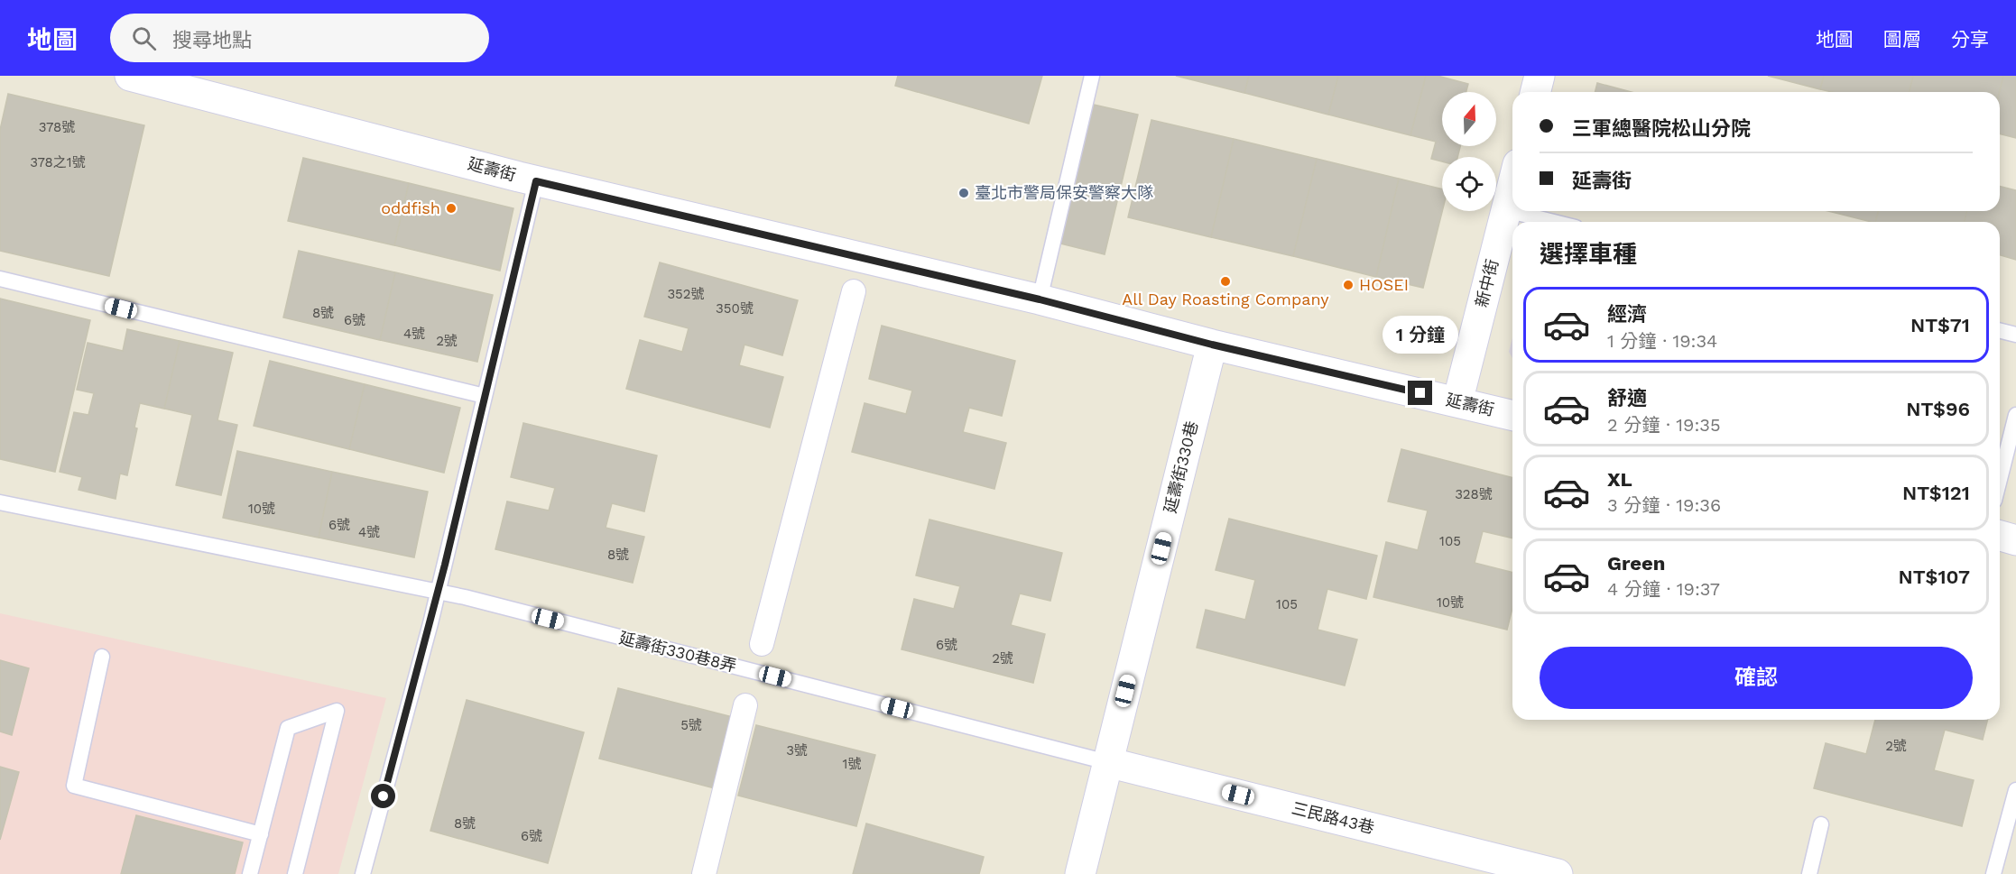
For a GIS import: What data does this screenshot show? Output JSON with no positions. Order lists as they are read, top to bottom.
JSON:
{
  "streets": {
    "street": [
      "延壽街",
      "新中街",
      "延壽街330巷",
      "三民路43巷"
    ],
    "lane": ["延壽街330巷8弄"]
  },
  "crossings": [
    ["延壽街", "新中街"],
    ["延壽街", "延壽街330巷"],
    ["延壽街330巷", "延壽街330巷8弄"],
    ["延壽街330巷", "三民路43巷"],
    ["延壽街330巷8弄", "三民路43巷"]
  ],
  "places": [
    "臺北市警局保安警察大隊",
    "oddfish",
    "All Day Roasting Company",
    "HOSEI"
  ],
  "house_numbers": [
    "378號",
    "378之1號",
    "352號",
    "350號",
    "8號",
    "6號",
    "4號",
    "2號",
    "328號",
    "10號",
    "6號",
    "4號",
    "105",
    "8號",
    "10號",
    "105",
    "6號",
    "2號",
    "5號",
    "2號",
    "3號",
    "1號",
    "8號",
    "6號"
  ],
  "north": "top",
  "page": {
    "header": "地圖",
    "search": "搜尋地點",
    "nav": ["地圖", "圖層", "分享"],
    "banner": ["三軍總醫院松山分院", "延壽街"],
    "heading": "選擇車種",
    "list": [
      {
        "name": "經濟",
        "note": "1 分鐘 · 19:34",
        "value": "NT$71"
      },
      {
        "name": "舒適",
        "note": "2 分鐘 · 19:35",
        "value": "NT$96"
      },
      {
        "name": "XL",
        "note": "3 分鐘 · 19:36",
        "value": "NT$121"
      },
      {
        "name": "Green",
        "note": "4 分鐘 · 19:37",
        "value": "NT$107"
      }
    ],
    "bubble": "1 分鐘",
    "buttons": "確認"
  }
}
